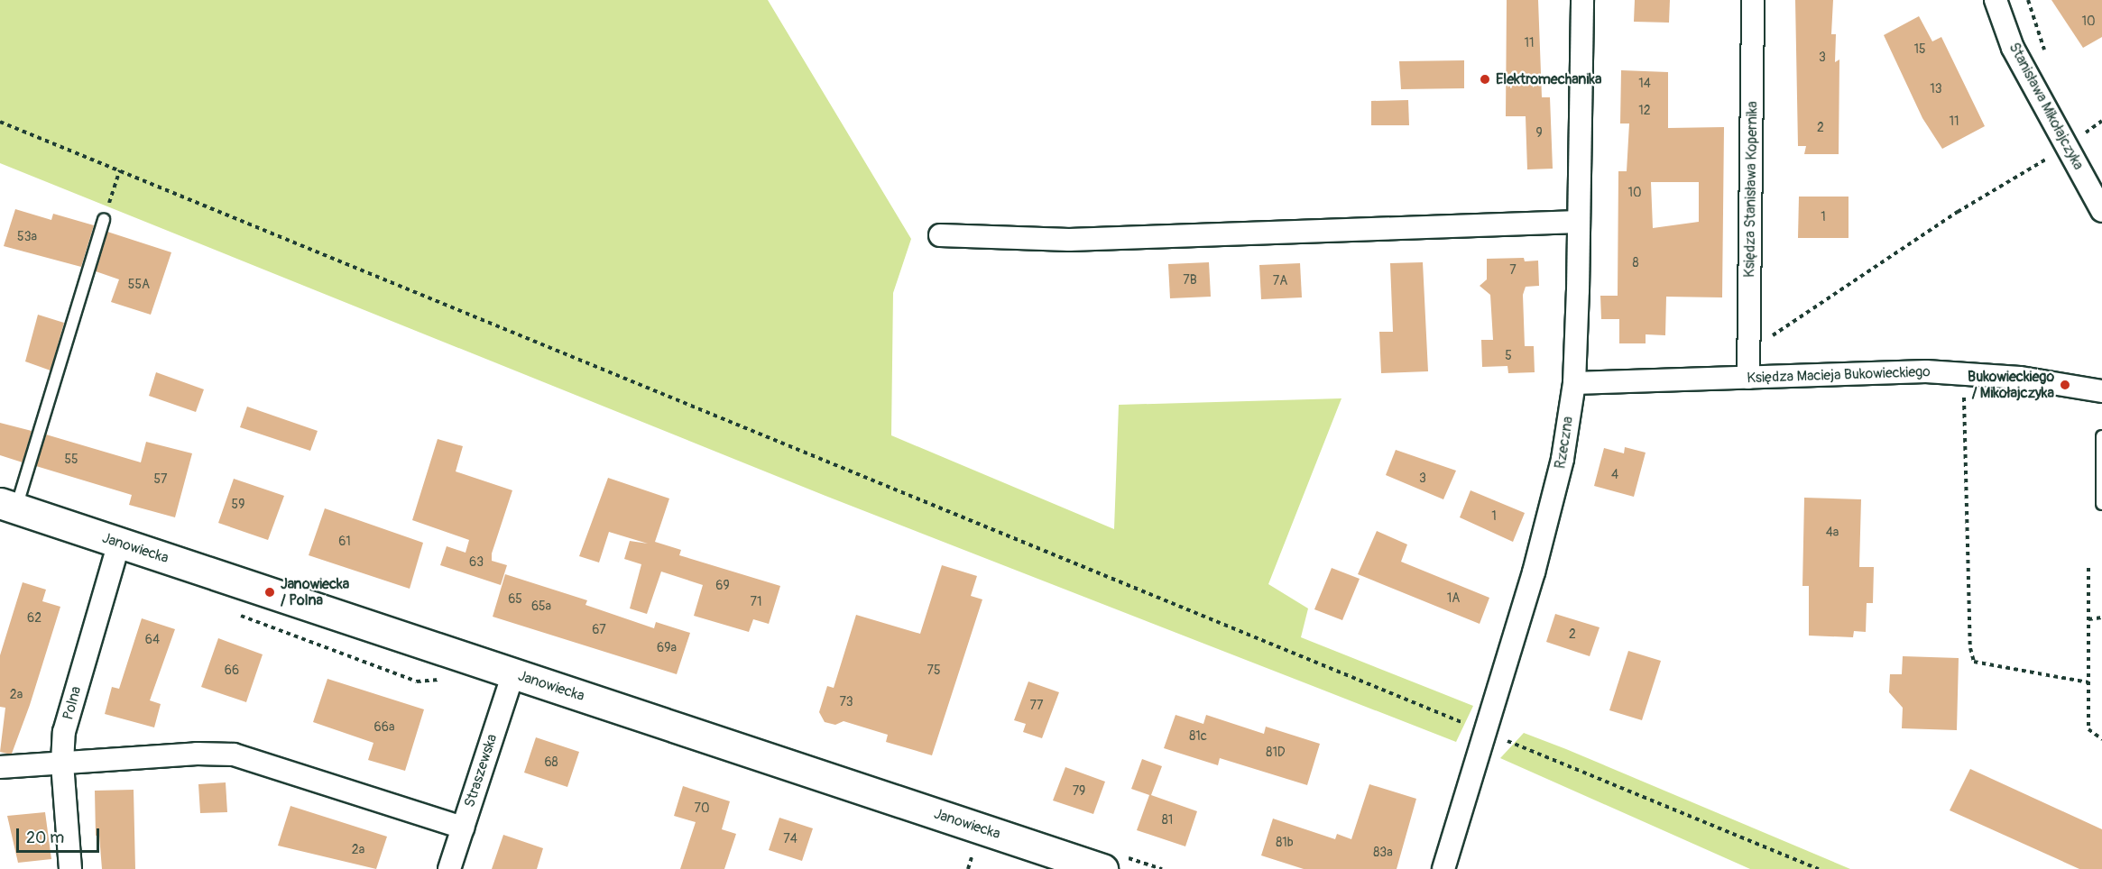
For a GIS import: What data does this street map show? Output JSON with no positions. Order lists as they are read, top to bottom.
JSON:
{
  "streets": {
    "street": [
      "Stanisława Mikołajczyka",
      "Księdza Stanisława Kopernika",
      "Księdza Macieja Bukowieckiego",
      "Rzeczna",
      "Janowiecka",
      "Polna",
      "Straszewska"
    ]
  },
  "crossings": [
    ["Księdza Stanisława Kopernika", "Księdza Macieja Bukowieckiego"],
    ["Księdza Macieja Bukowieckiego", "Rzeczna"],
    ["Janowiecka", "Polna"],
    ["Janowiecka", "Straszewska"]
  ],
  "places": ["Elektromechanika", "Bukowieckiego / Mikołajczyka", "Janowiecka / Polna"],
  "house_numbers": [
    "10",
    "11",
    "15",
    "3",
    "14",
    "13",
    "12",
    "11",
    "2",
    "9",
    "10",
    "1",
    "53a",
    "8",
    "7",
    "7B",
    "7A",
    "55A",
    "5",
    "55",
    "4",
    "3",
    "57",
    "59",
    "1",
    "4a",
    "61",
    "63",
    "69",
    "1A",
    "65",
    "71",
    "65a",
    "62",
    "67",
    "2",
    "64",
    "69a",
    "66",
    "75",
    "2a",
    "73",
    "77",
    "66a",
    "81c",
    "81D",
    "68",
    "79",
    "70",
    "81",
    "74",
    "81b",
    "2a",
    "83a"
  ],
  "scale_bar": "20 m"
}
